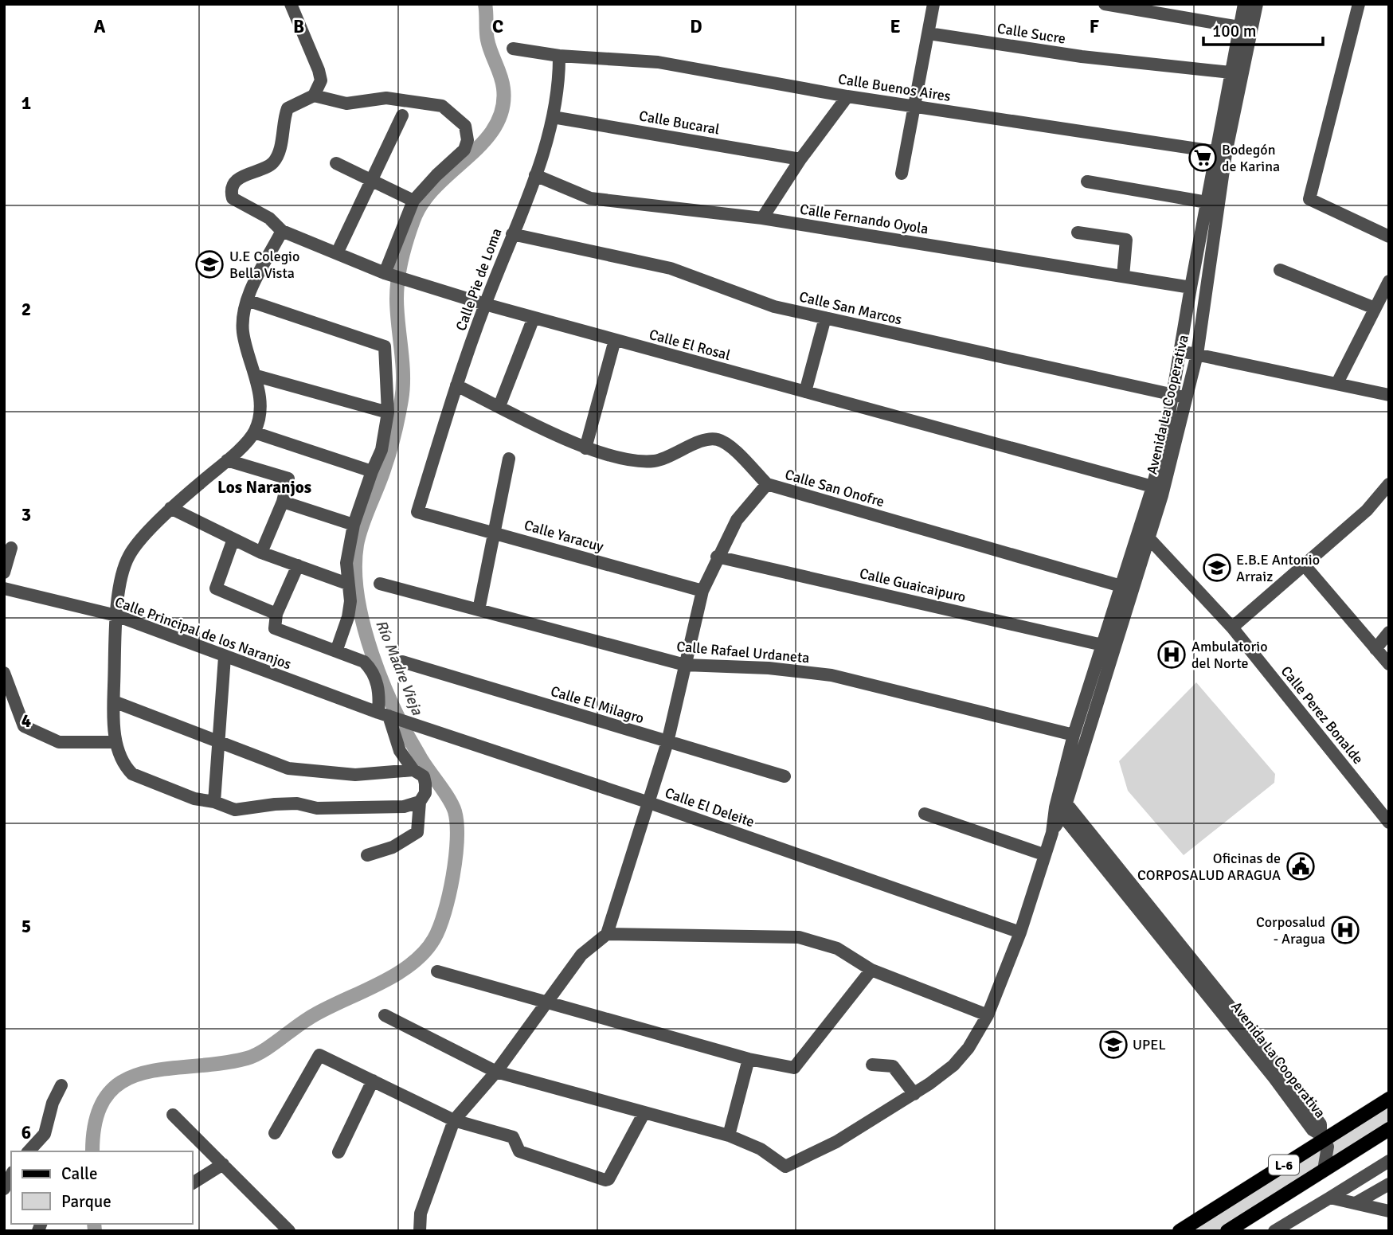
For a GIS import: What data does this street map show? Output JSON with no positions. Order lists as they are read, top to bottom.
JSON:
{
  "streets": {
    "main road": ["L-6"],
    "street": [
      "Calle Sucre",
      "Calle Buenos Aires",
      "Calle Bucaral",
      "Calle Fernando Oyola",
      "Calle Pie de Loma",
      "Calle San Marcos",
      "Calle El Rosal",
      "Avenida La Cooperativa",
      "Calle San Onofre",
      "Calle Yaracuy",
      "Calle Guaicaipuro",
      "Calle Principal de los Naranjos",
      "Calle Rafael Urdaneta",
      "Calle El Milagro",
      "Calle Perez Bonalde",
      "Calle El Deleite"
    ]
  },
  "crossings": [
    ["Calle Sucre", "Avenida La Cooperativa"],
    ["Calle Buenos Aires", "Calle Pie de Loma"],
    ["Calle Buenos Aires", "Avenida La Cooperativa"],
    ["Calle Bucaral", "Calle Pie de Loma"],
    ["Calle Fernando Oyola", "Calle Pie de Loma"],
    ["Calle Fernando Oyola", "Avenida La Cooperativa"],
    ["Calle Pie de Loma", "Calle San Marcos"],
    ["Calle Pie de Loma", "Calle El Rosal"],
    ["Calle Pie de Loma", "Calle San Onofre"],
    ["Calle Pie de Loma", "Calle Yaracuy"],
    ["Calle San Marcos", "Avenida La Cooperativa"],
    ["Calle El Rosal", "Avenida La Cooperativa"],
    ["Avenida La Cooperativa", "Calle San Onofre"],
    ["Avenida La Cooperativa", "Calle Guaicaipuro"],
    ["Avenida La Cooperativa", "Calle Rafael Urdaneta"],
    ["Avenida La Cooperativa", "Calle Perez Bonalde"],
    ["Avenida La Cooperativa", "Calle El Deleite"],
    ["Avenida La Cooperativa", "L-6"],
    ["Calle Principal de los Naranjos", "Calle El Deleite"]
  ],
  "districts": ["Los Naranjos"],
  "water": ["Río Madre Vieja"],
  "places": {
    "supermarket": ["Bodegón de Karina"],
    "school or university": ["U.E Colegio Bella Vista", "E.B.E Antonio Arraiz", "UPEL"],
    "hospital": ["Ambulatorio del Norte", "Corposalud - Aragua"],
    "public building": ["Oficinas de CORPOSALUD ARAGUA"]
  },
  "legend": ["Calle", "Parque"],
  "scale_bar": "100 m",
  "grid": {
    "columns": [
      "A",
      "B",
      "C",
      "D",
      "E",
      "F"
    ],
    "rows": [
      "1",
      "2",
      "3",
      "4",
      "5",
      "6"
    ]
  }
}
